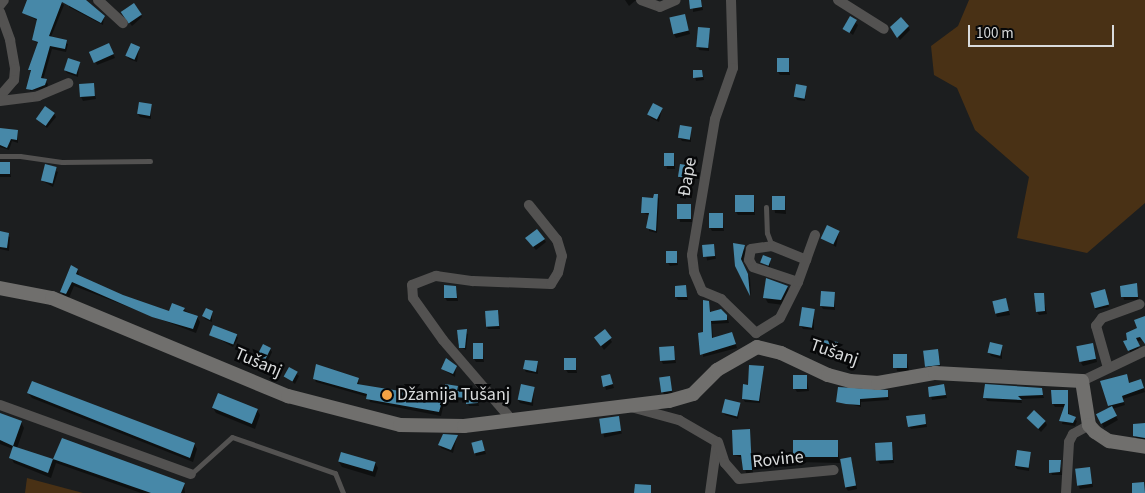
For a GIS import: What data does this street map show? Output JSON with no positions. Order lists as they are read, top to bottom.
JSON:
{
  "streets": {
    "street": ["Đape", "Tušanj", "Rovine"]
  },
  "crossings": [
    ["Đape", "Tušanj"],
    ["Tušanj", "Rovine"]
  ],
  "places": ["Džamija Tušanj"],
  "scale_bar": "100 m"
}
